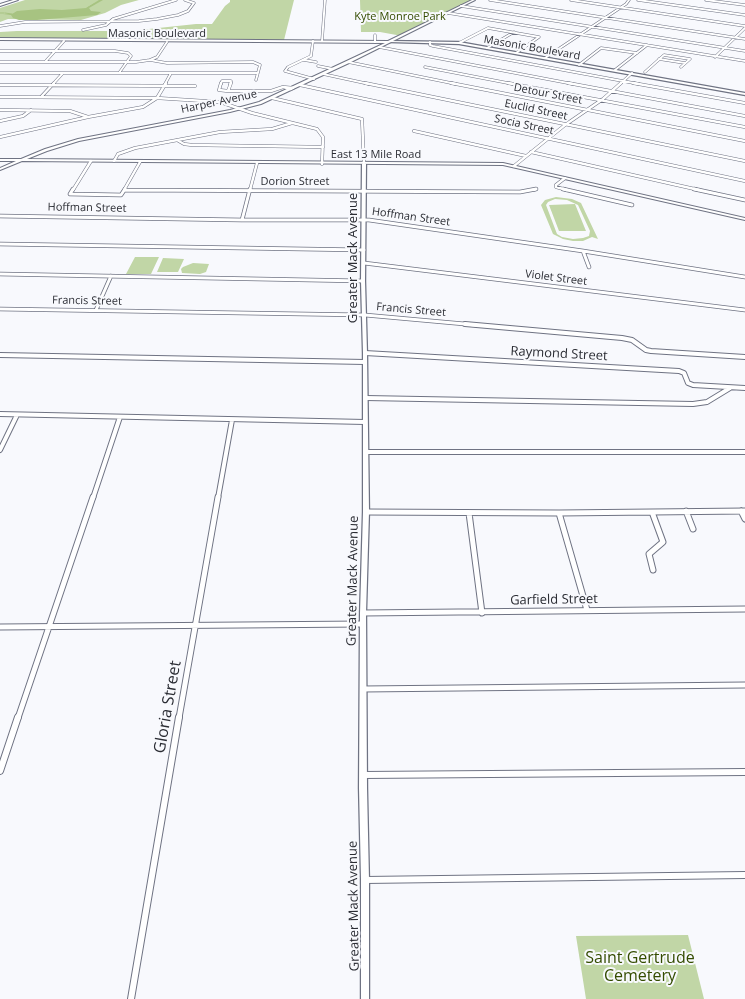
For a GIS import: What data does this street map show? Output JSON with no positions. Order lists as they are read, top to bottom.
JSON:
{
  "streets": {
    "main road": ["Masonic Boulevard", "Harper Avenue", "East 13 Mile Road"],
    "street": [
      "Detour Street",
      "Euclid Street",
      "Socia Street",
      "Dorion Street",
      "Hoffman Street",
      "Greater Mack Avenue",
      "Violet Street",
      "Francis Street",
      "Raymond Street",
      "Garfield Street",
      "Gloria Street"
    ]
  },
  "crossings": [
    ["Masonic Boulevard", "Harper Avenue"],
    ["Detour Street", "Harper Avenue"],
    ["Harper Avenue", "Euclid Street"],
    ["Harper Avenue", "Socia Street"],
    ["Harper Avenue", "East 13 Mile Road"],
    ["East 13 Mile Road", "Greater Mack Avenue"],
    ["Dorion Street", "Greater Mack Avenue"],
    ["Hoffman Street", "Greater Mack Avenue"],
    ["Greater Mack Avenue", "Violet Street"],
    ["Greater Mack Avenue", "Francis Street"],
    ["Greater Mack Avenue", "Raymond Street"],
    ["Greater Mack Avenue", "Garfield Street"]
  ],
  "parks": ["Kyte Monroe Park", "Saint Gertrude Cemetery"]
}
